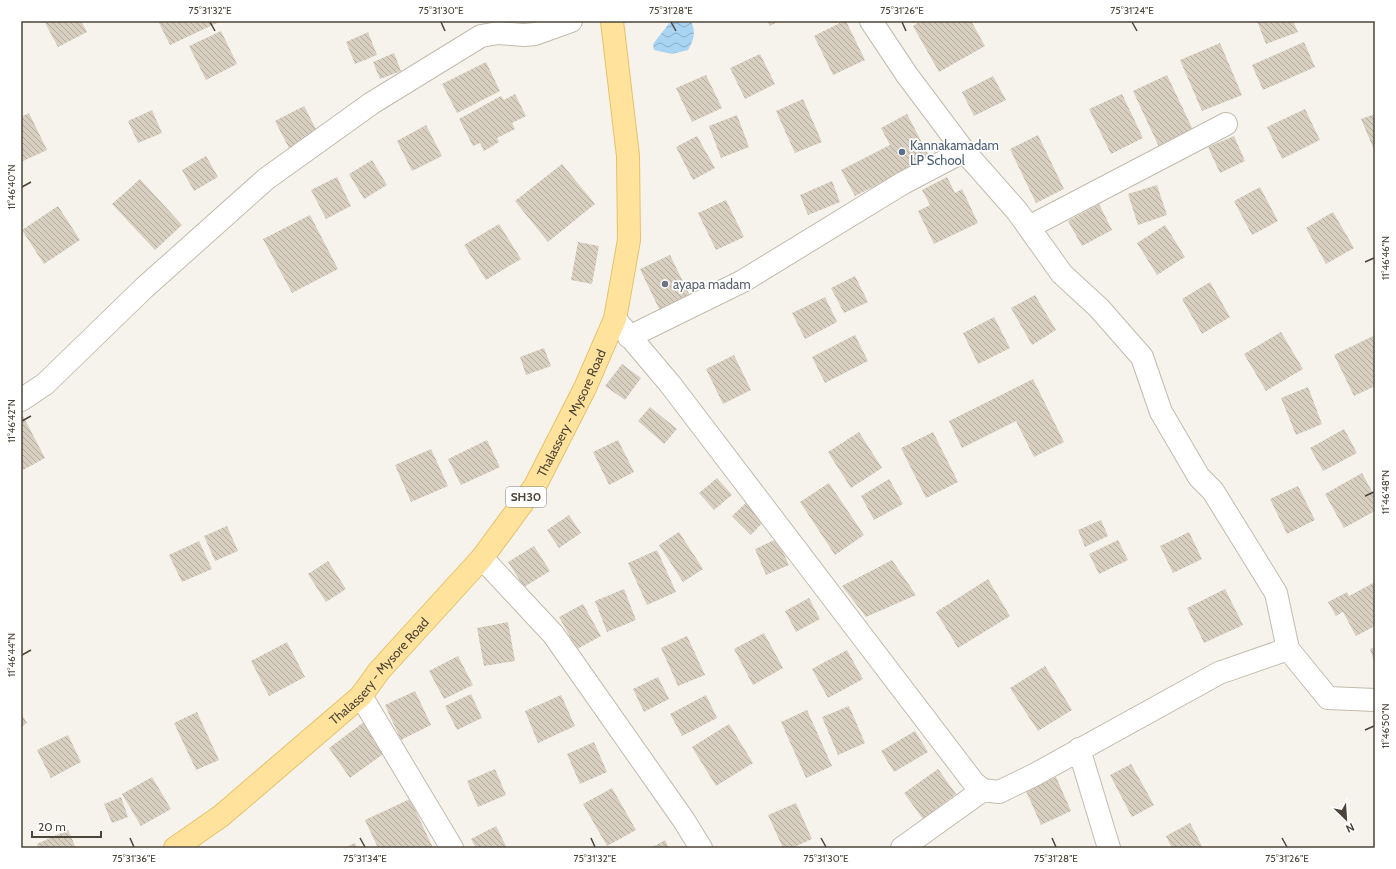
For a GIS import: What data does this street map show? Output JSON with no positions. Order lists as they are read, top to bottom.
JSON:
{
  "streets": {
    "main road": ["Thalassery - Mysore Road", "SH30"]
  },
  "places": ["Kannakamadam LP School", "ayapa madam"],
  "scale_bar": "20 m",
  "north": "bottom right",
  "coordinates": [
    "75°31'32\"E",
    "75°31'30\"E",
    "75°31'28\"E",
    "75°31'26\"E",
    "75°31'24\"E",
    "11°46'40\"N",
    "11°46'46\"N",
    "11°46'42\"N",
    "11°46'48\"N",
    "11°46'44\"N",
    "11°46'50\"N",
    "75°31'36\"E",
    "75°31'34\"E"
  ]
}
